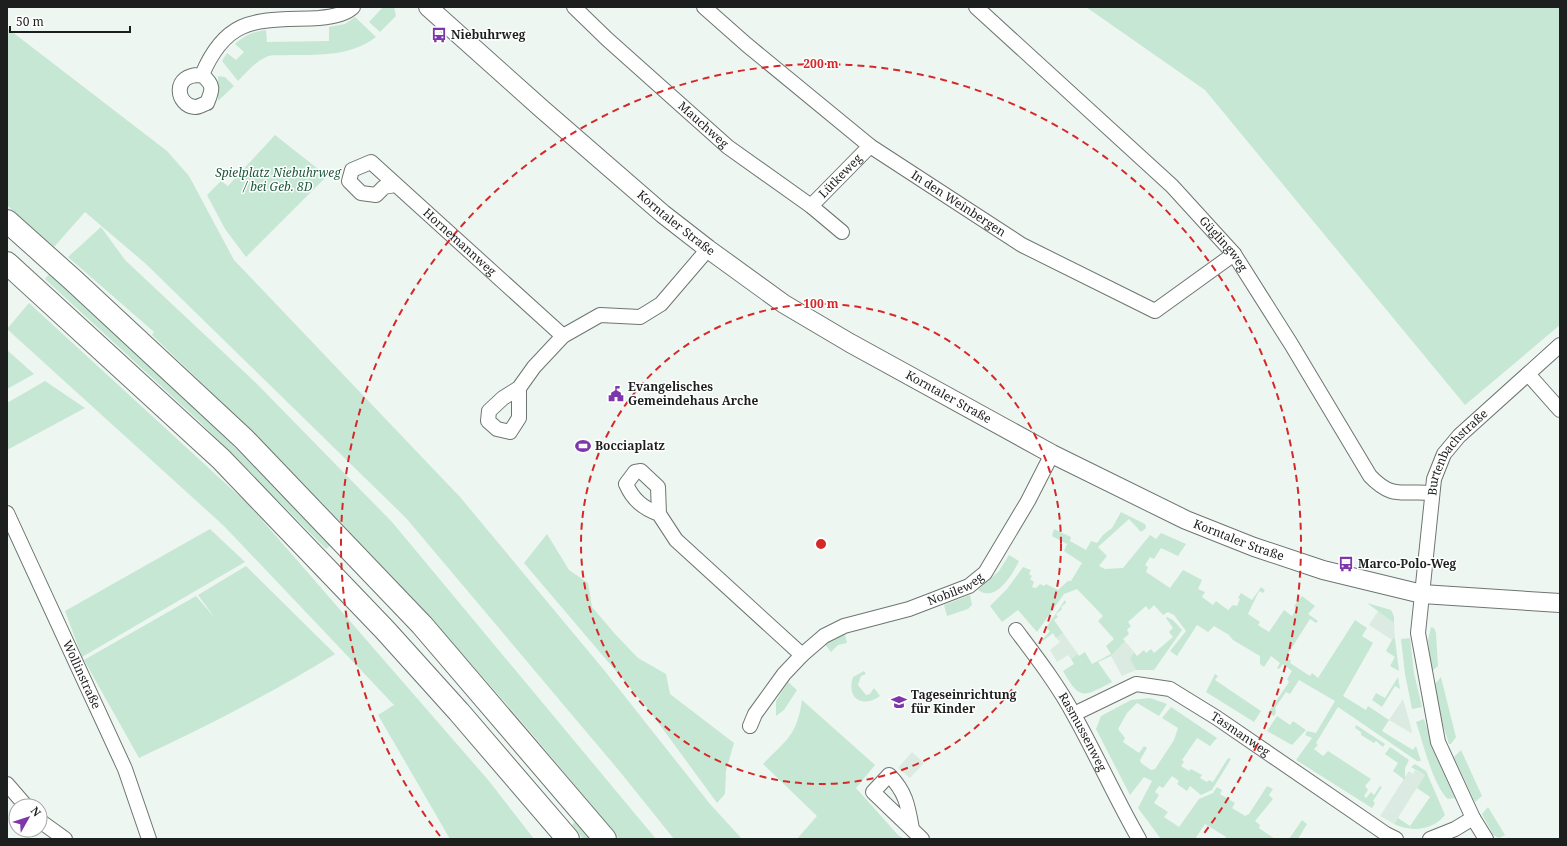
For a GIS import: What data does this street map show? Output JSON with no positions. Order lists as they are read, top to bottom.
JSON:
{
  "streets": {
    "street": [
      "Mauchweg",
      "Lütkeweg",
      "In den Weinbergen",
      "Korntaler Straße",
      "Hornemannweg",
      "Güglingweg",
      "Burtenbachstraße",
      "Nobileweg",
      "Wollinstraße",
      "Rasmussenweg",
      "Tasmanweg"
    ]
  },
  "crossings": [
    ["Mauchweg", "Lütkeweg"],
    ["Lütkeweg", "In den Weinbergen"],
    ["In den Weinbergen", "Güglingweg"],
    ["Korntaler Straße", "Burtenbachstraße"],
    ["Korntaler Straße", "Nobileweg"],
    ["Güglingweg", "Burtenbachstraße"],
    ["Rasmussenweg", "Tasmanweg"]
  ],
  "parks": ["Spielplatz Niebuhrweg / bei Geb. 8D"],
  "places": {
    "bus stop": ["Niebuhrweg", "Marco-Polo-Weg"],
    "public building": ["Evangelisches Gemeindehaus Arche"],
    "sports": ["Bocciaplatz"],
    "school or university": ["Tageseinrichtung für Kinder"]
  },
  "scale_bar": "50 m",
  "north": "top right",
  "rings": ["200 m", "100 m"]
}
